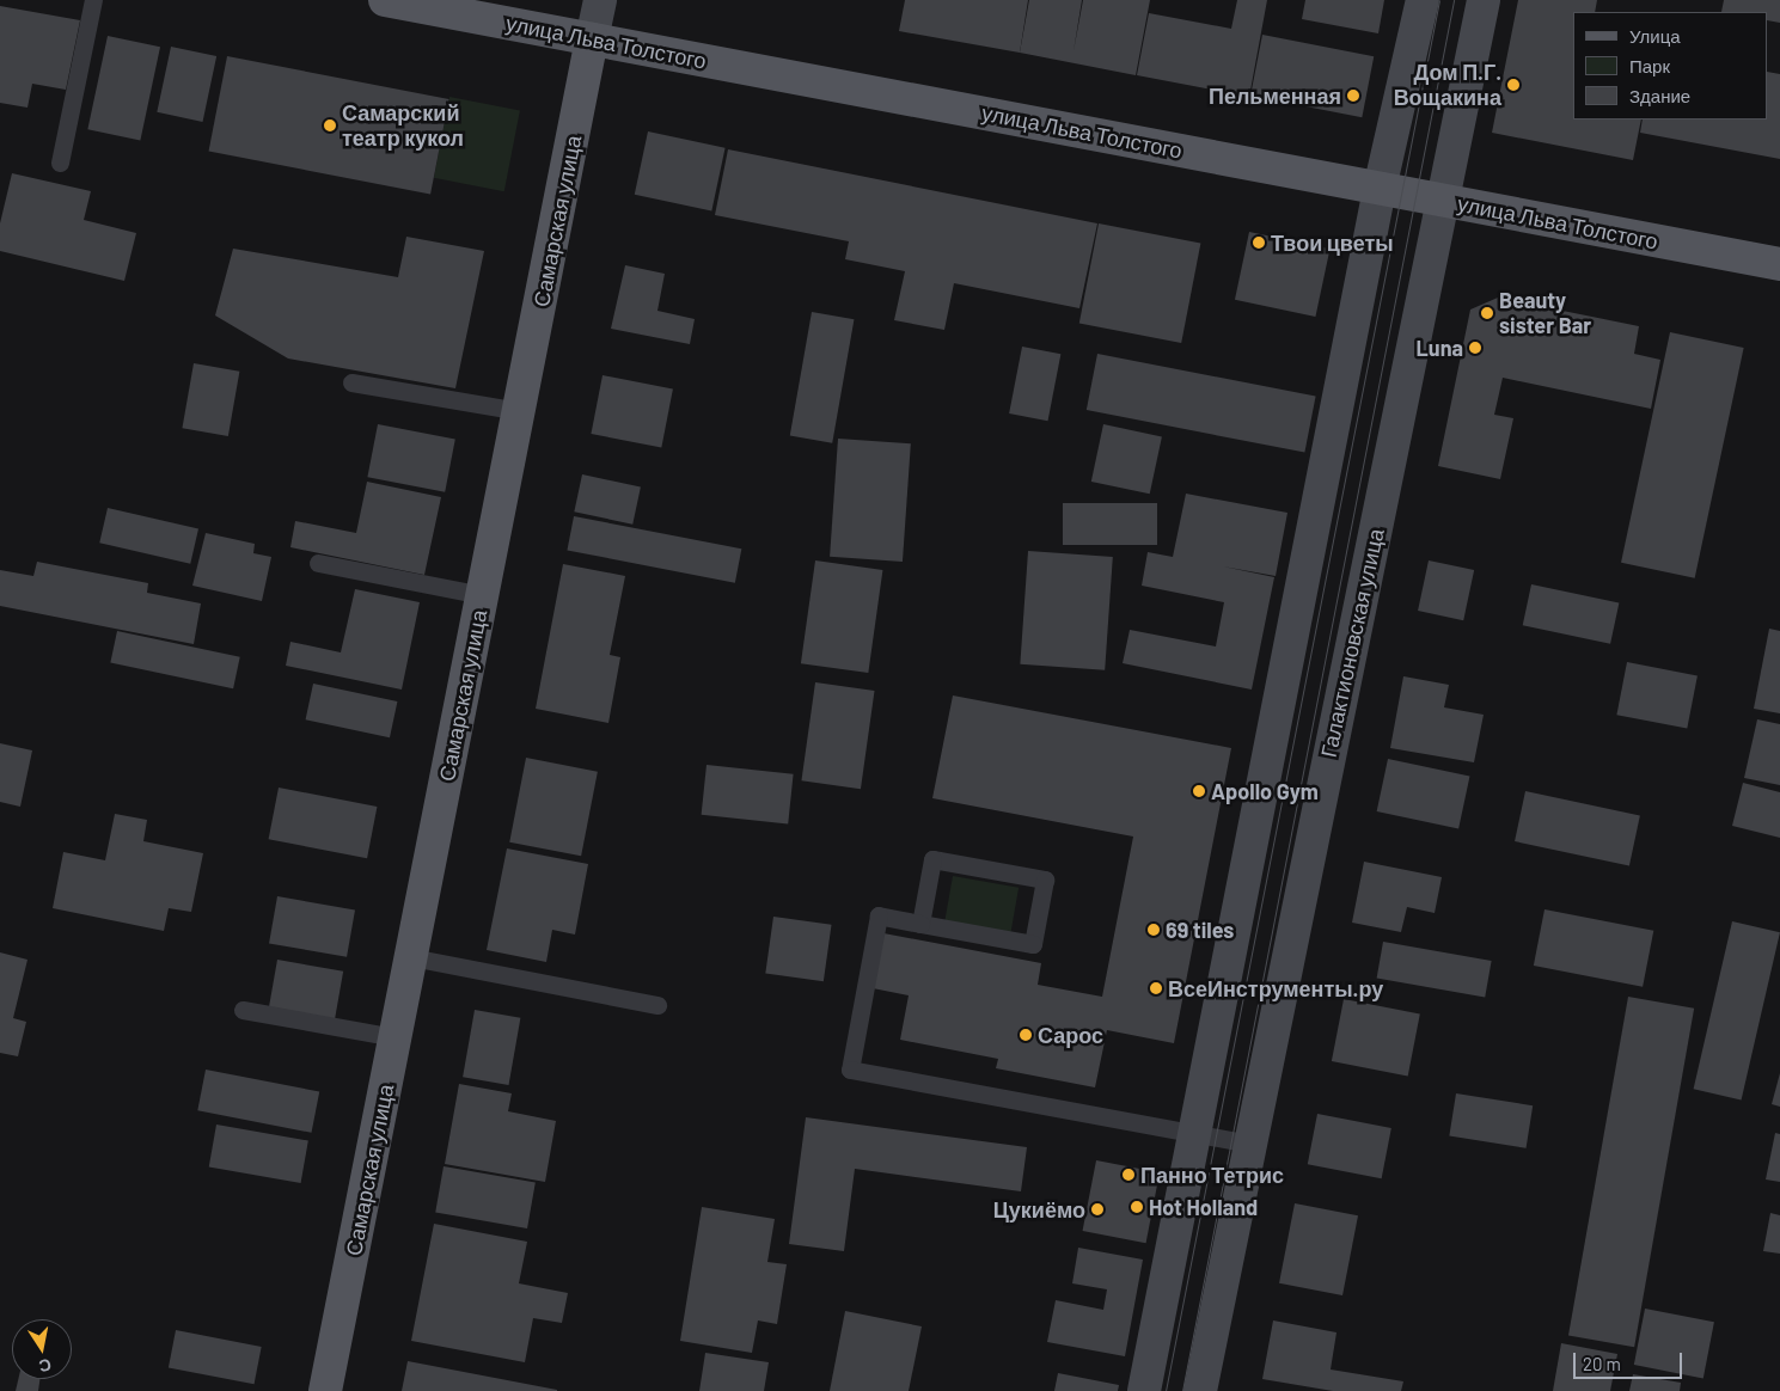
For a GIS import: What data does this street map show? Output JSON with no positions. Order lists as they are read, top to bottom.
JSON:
{
  "streets": {
    "main road": ["улица Льва Толстого", "Самарская улица", "Галактионовская улица"]
  },
  "crossings": [
    ["улица Льва Толстого", "Самарская улица"],
    ["улица Льва Толстого", "Галактионовская улица"]
  ],
  "places": [
    "Дом П.Г. Вощакина",
    "Пельменная",
    "Самарский театр кукол",
    "Твои цветы",
    "Beauty sister Bar",
    "Luna",
    "Apollo Gym",
    "69 tiles",
    "ВсеИнструменты.ру",
    "Сарос",
    "Панно Тетрис",
    "Hot Holland",
    "Цукиёмо"
  ],
  "legend": ["Улица", "Парк", "Здание"],
  "scale_bar": "20 m",
  "north": "bottom"
}
